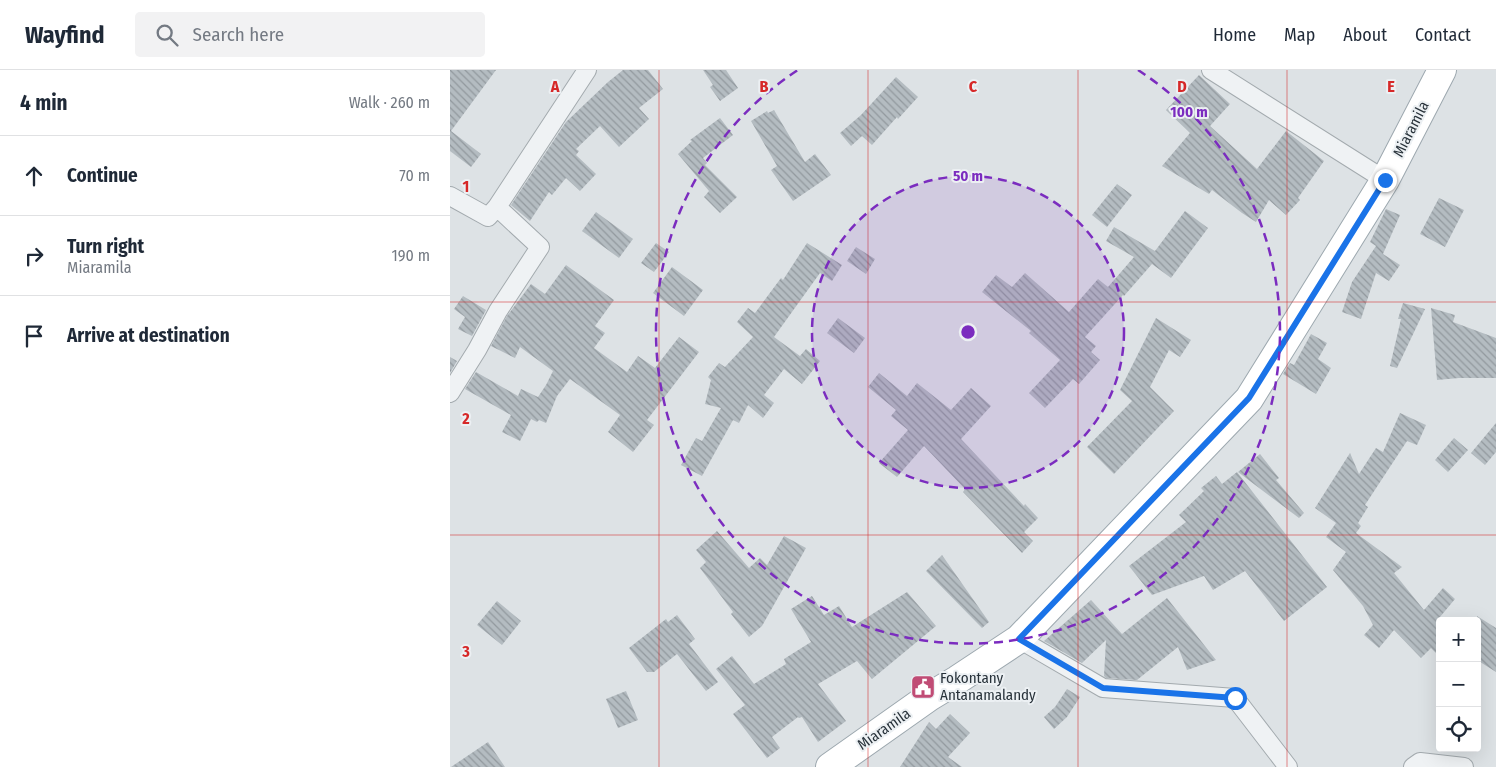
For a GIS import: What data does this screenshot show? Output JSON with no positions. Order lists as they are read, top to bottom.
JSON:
{
  "streets": {
    "main road": ["Miaramila"]
  },
  "places": {
    "public building": ["Fokontany Antanamalandy"]
  },
  "page": {
    "header": "Wayfind",
    "search": "Search here",
    "nav": [
      "Home",
      "Map",
      "About",
      "Contact"
    ],
    "heading": ["4 min", "Walk · 260 m"],
    "list": [
      ["Continue", "70 m"],
      ["Turn right", "Miaramila", "190 m"],
      "Arrive at destination"
    ],
    "map_buttons": ["+", "−"]
  },
  "grid": {
    "columns": [
      "A",
      "B",
      "C",
      "D",
      "E"
    ],
    "rows": ["1", "2", "3"]
  },
  "rings": ["100 m", "50 m"]
}
